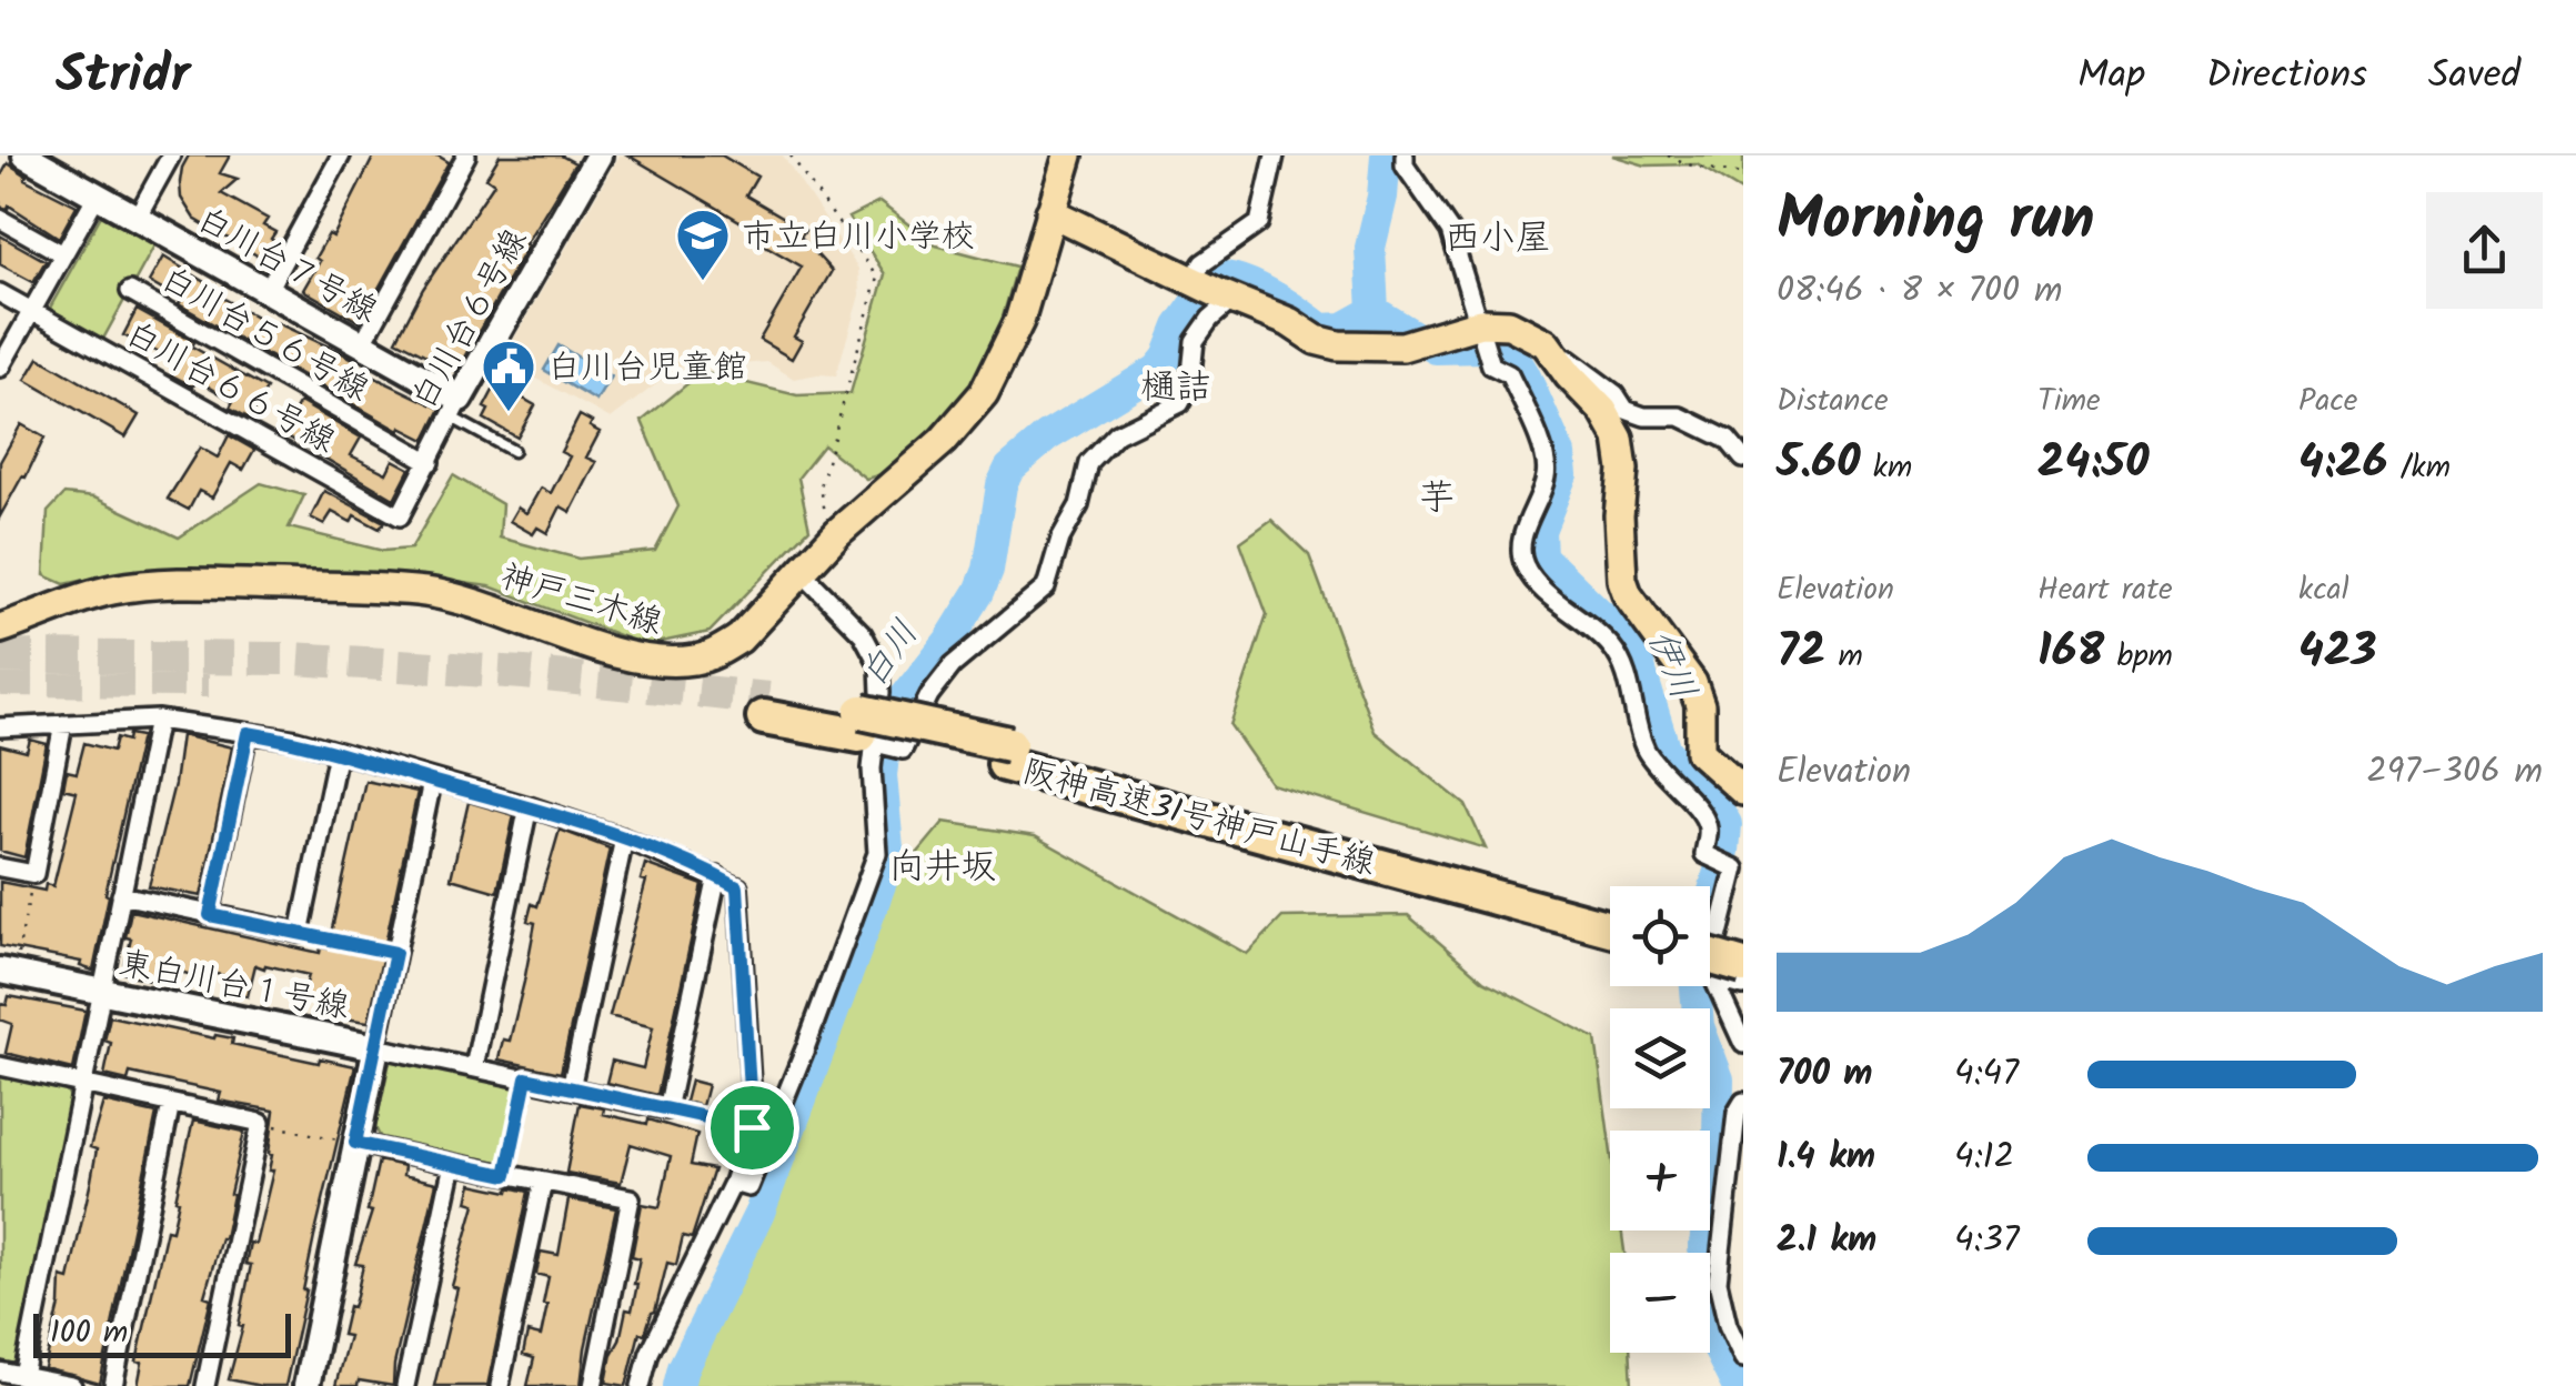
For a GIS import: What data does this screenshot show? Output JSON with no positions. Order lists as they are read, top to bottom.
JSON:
{
  "streets": {
    "highway": ["阪神高速31号神戸山手線"],
    "main road": ["神戸三木線"],
    "street": [
      "白川台７号線",
      "白川台６号線",
      "白川台５６号線",
      "白川台６６号線",
      "東白川台１号線"
    ]
  },
  "crossings": [
    ["白川台７号線", "白川台６号線"],
    ["白川台６号線", "白川台５６号線"],
    ["白川台６号線", "白川台６６号線"]
  ],
  "districts": [
    "西小屋",
    "樋詰",
    "芋",
    "向井坂"
  ],
  "water": ["白川", "伊川"],
  "places": {
    "school or university": ["市立白川小学校"],
    "public building": ["白川台児童館"]
  },
  "scale_bar": "100 m",
  "page": {
    "header": "Stridr",
    "nav": ["Map", "Directions", "Saved"],
    "heading": ["Morning run", "08:46 · 8 × 700 m"],
    "stats": [
      ["Distance", "5.60 km"],
      ["Time", "24:50"],
      ["Pace", "4:26 /km"],
      ["Elevation", "72 m"],
      ["Heart rate", "168 bpm"],
      ["kcal", "423"]
    ],
    "chart": ["Elevation", "297–306 m"],
    "map_buttons": ["+", "−"],
    "list": [
      {
        "name": "700 m",
        "note": "4:47"
      },
      {
        "name": "1.4 km",
        "note": "4:12"
      },
      {
        "name": "2.1 km",
        "note": "4:37"
      }
    ],
    "scale": "100 m"
  }
}
